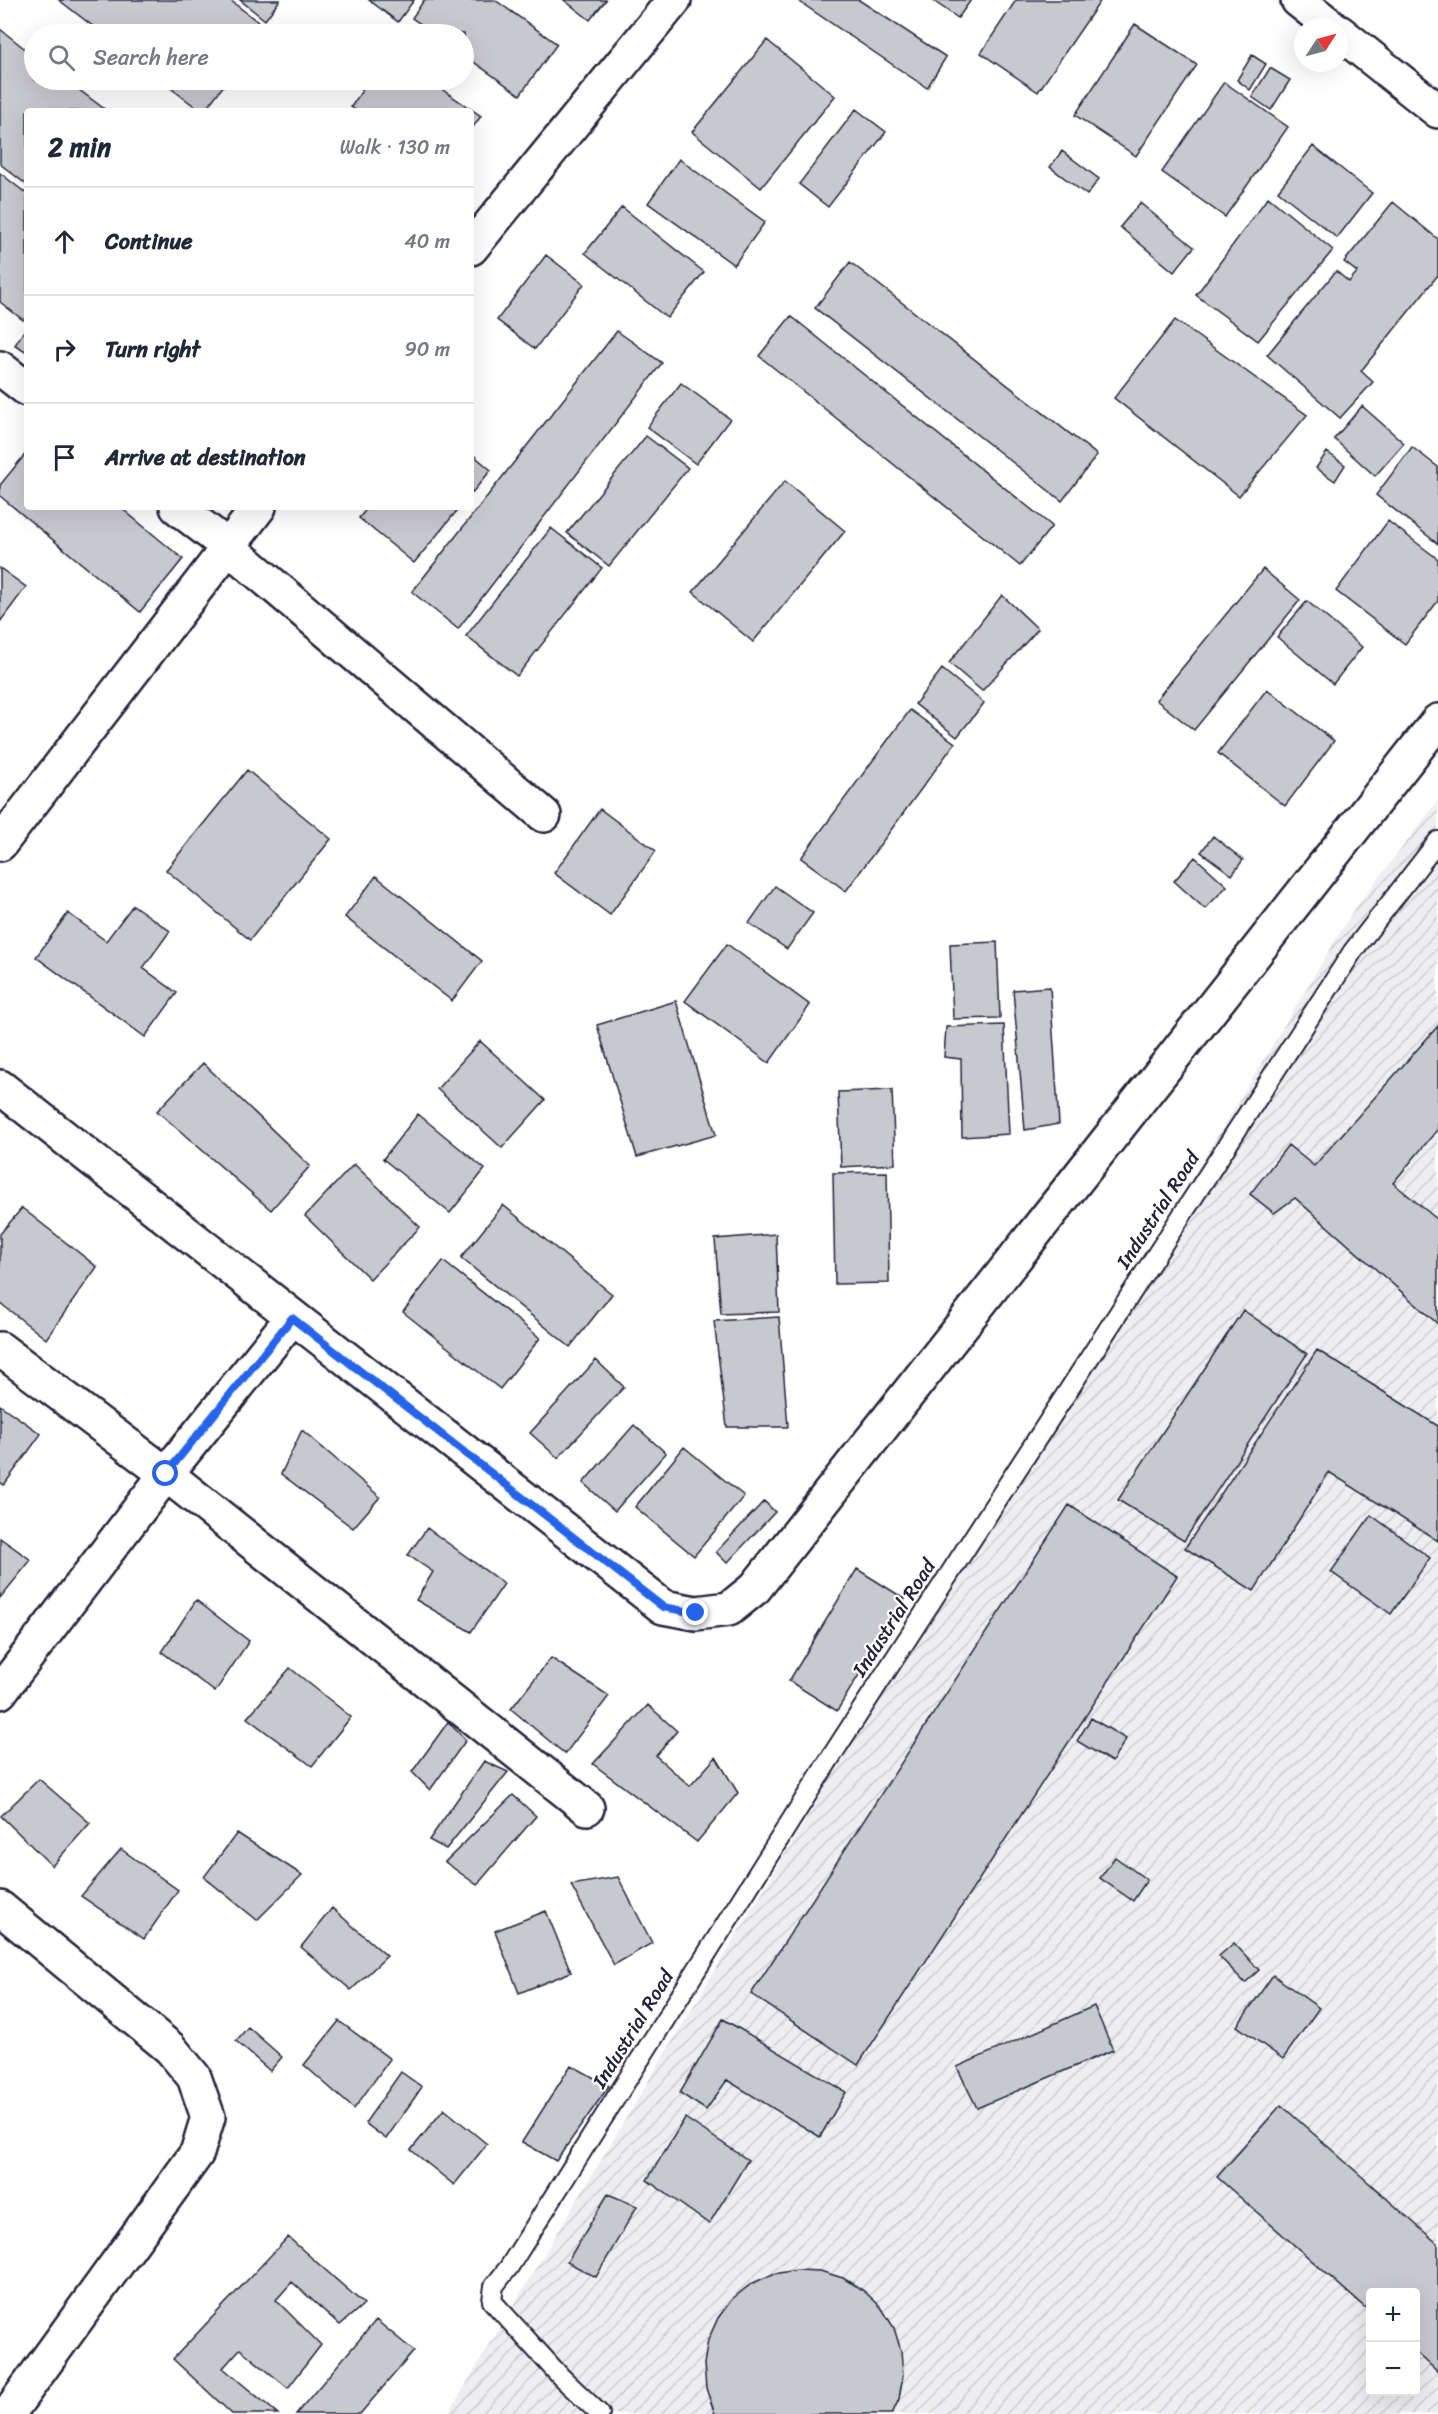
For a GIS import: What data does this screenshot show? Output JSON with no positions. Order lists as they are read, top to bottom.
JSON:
{
  "streets": {
    "lane": ["Industrial Road"]
  },
  "north": "top right",
  "page": {
    "search": "Search here",
    "heading": ["2 min", "Walk · 130 m"],
    "list": [
      ["Continue", "40 m"],
      ["Turn right", "90 m"],
      "Arrive at destination"
    ],
    "map_buttons": ["+", "−"]
  }
}
